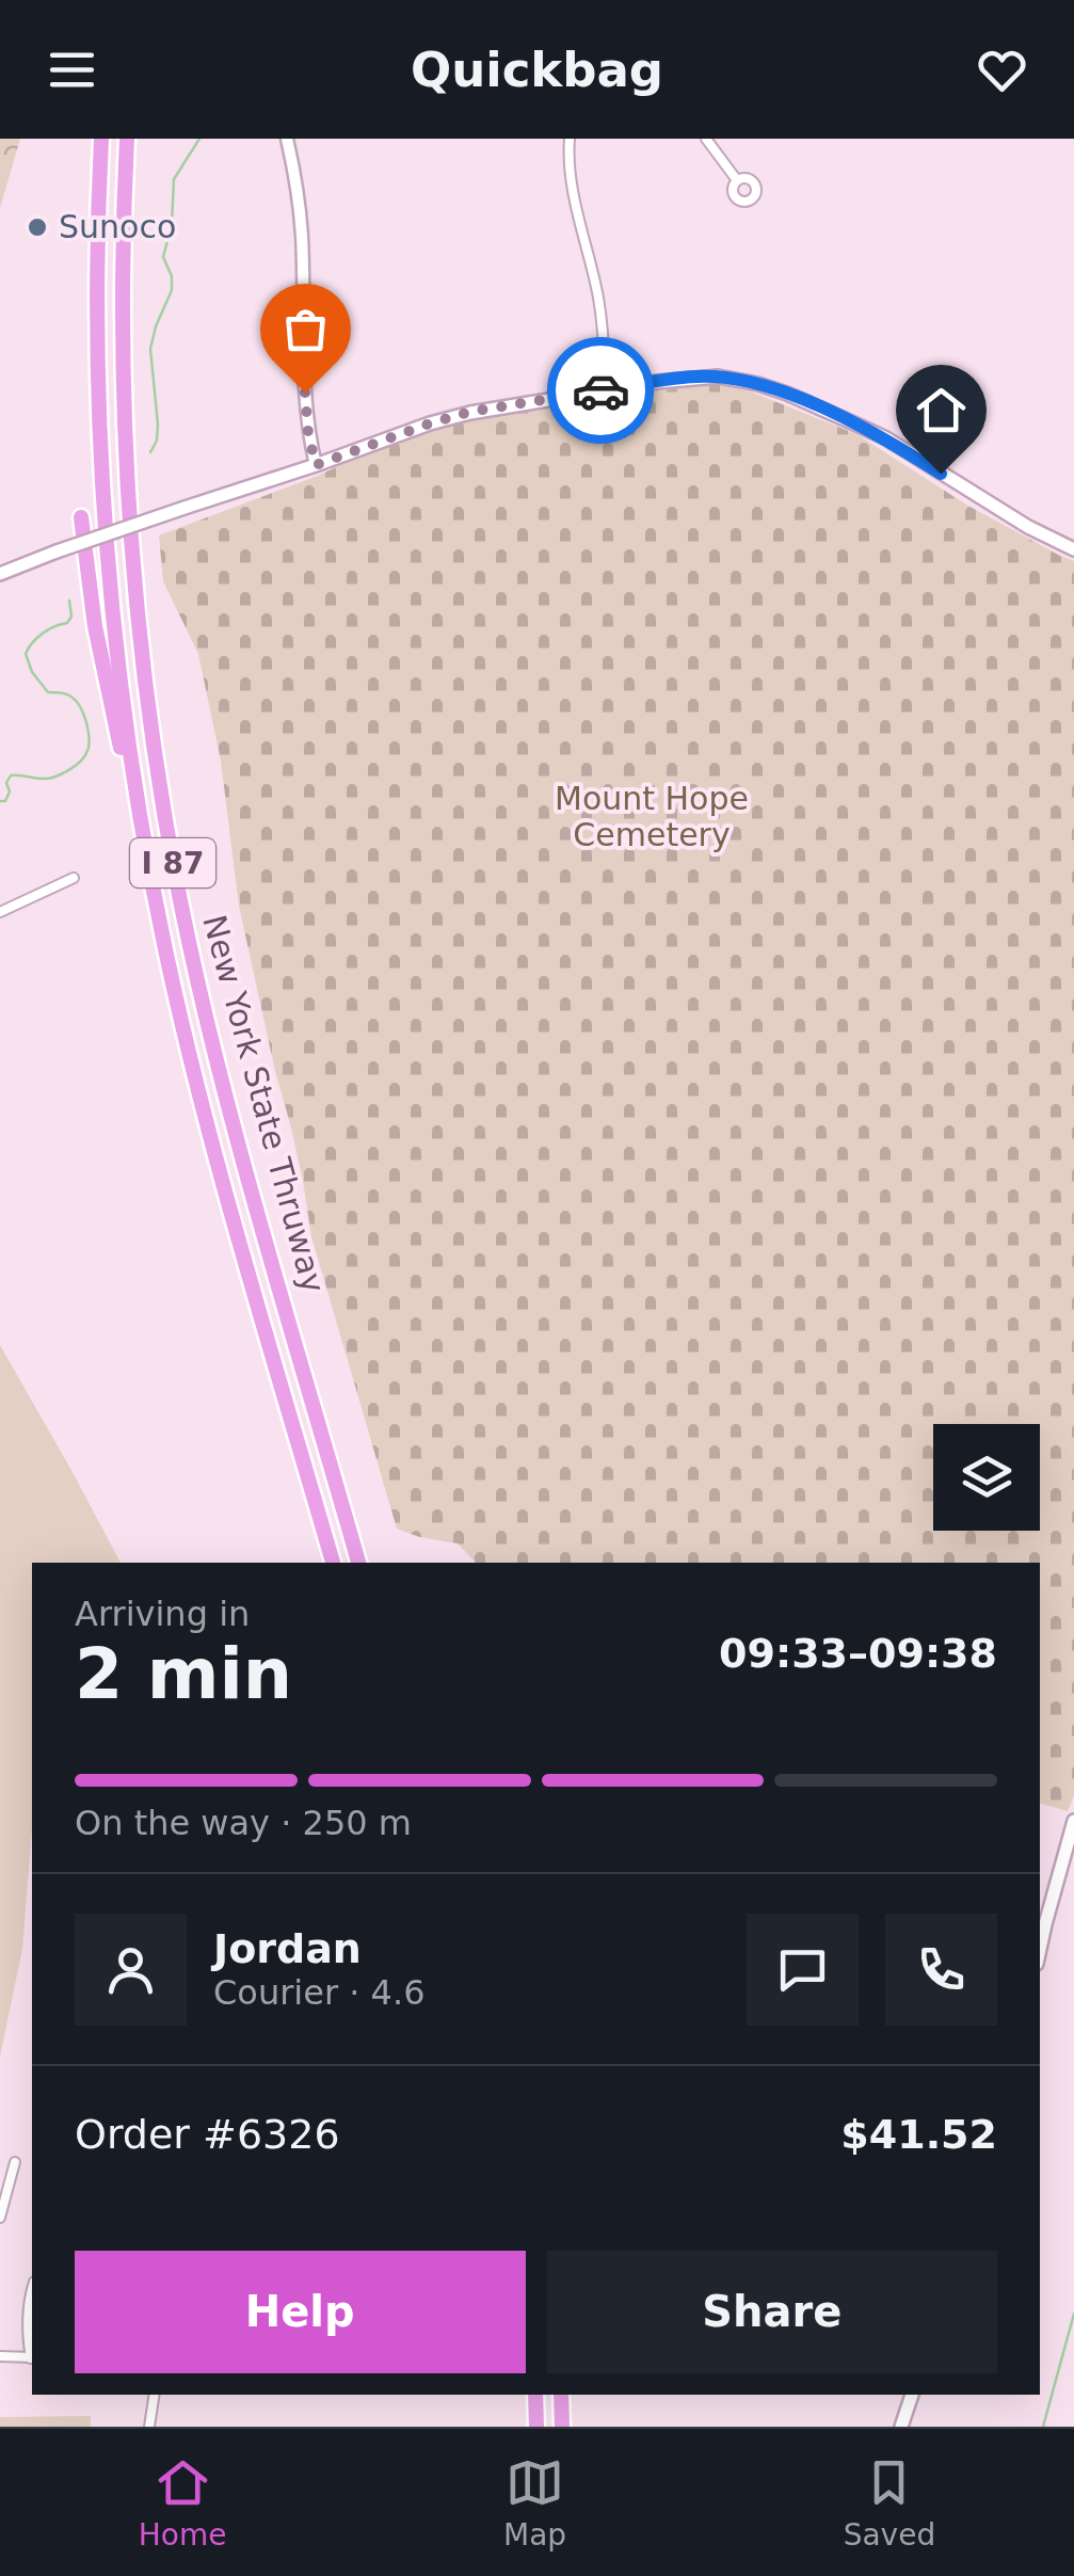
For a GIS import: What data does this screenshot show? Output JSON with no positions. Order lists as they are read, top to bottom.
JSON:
{
  "streets": {
    "highway": ["I 87", "New York State Thruway"]
  },
  "parks": ["Mount Hope Cemetery"],
  "places": ["Sunoco"],
  "page": {
    "header": "Quickbag",
    "heading": ["2 min", "Arriving in", "09:33–09:38"],
    "panel": [
      "Jordan",
      "Courier · 4.6",
      "Order #6326",
      "$41.52"
    ],
    "bar": "On the way · 250 m",
    "buttons": ["Help", "Share"],
    "tabs": ["Home", "Map", "Saved"]
  }
}
